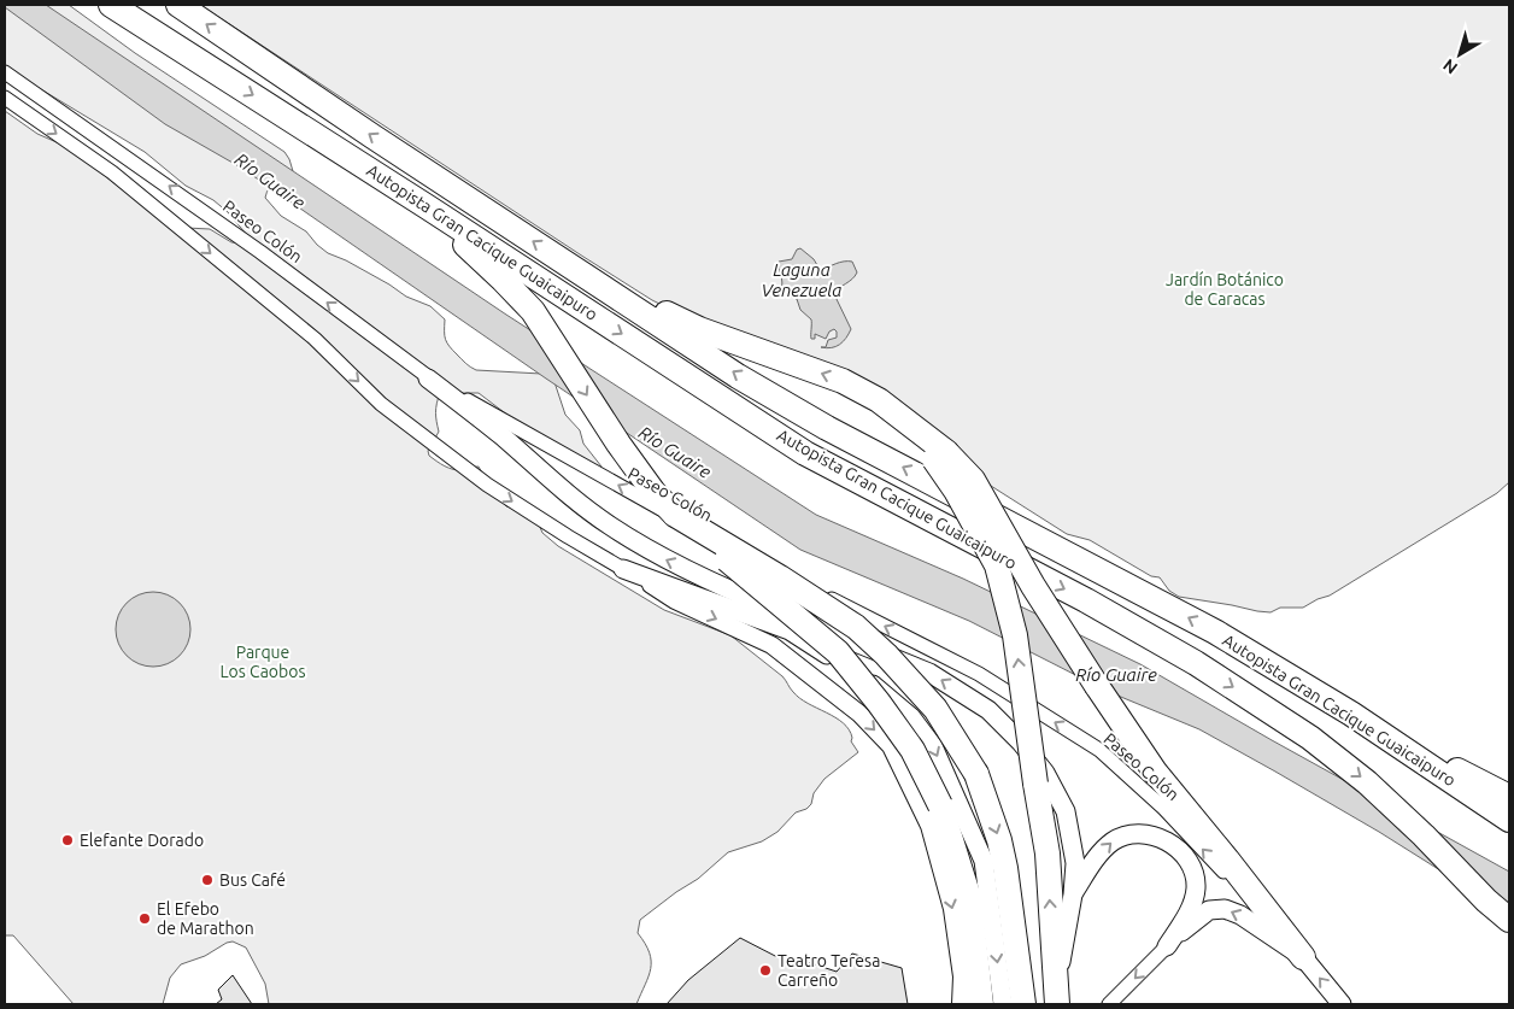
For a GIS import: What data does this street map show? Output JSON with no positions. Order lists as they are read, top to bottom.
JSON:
{
  "streets": {
    "highway": ["Autopista Gran Cacique Guaicaipuro"],
    "street": ["Paseo Colón"]
  },
  "water": ["Río Guaire", "Laguna Venezuela"],
  "parks": ["Jardín Botánico de Caracas", "Parque Los Caobos"],
  "places": [
    "Elefante Dorado",
    "Bus Café",
    "El Efebo de Marathon",
    "Teatro Teresa Carreño"
  ],
  "north": "bottom left"
}
